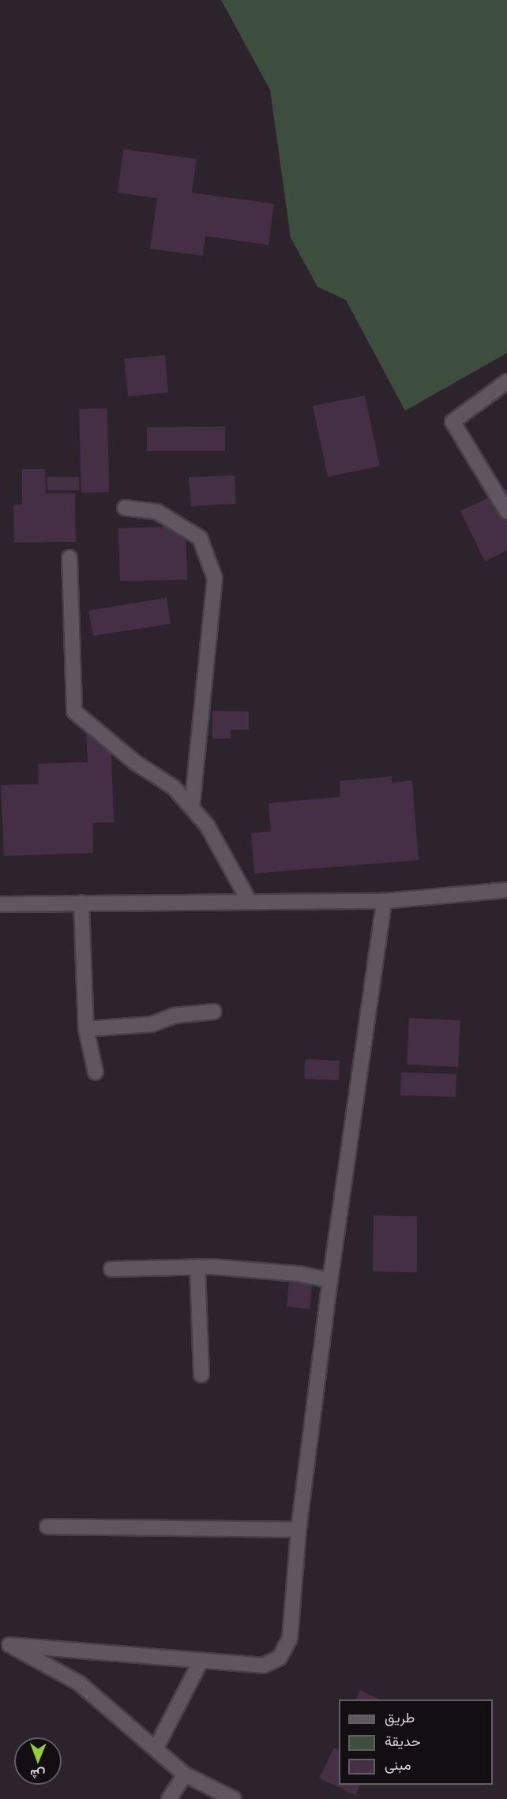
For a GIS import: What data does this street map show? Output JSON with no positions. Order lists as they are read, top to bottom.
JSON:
{
  "legend": ["طريق", "حديقة", "مبنى"],
  "north": "bottom"
}
